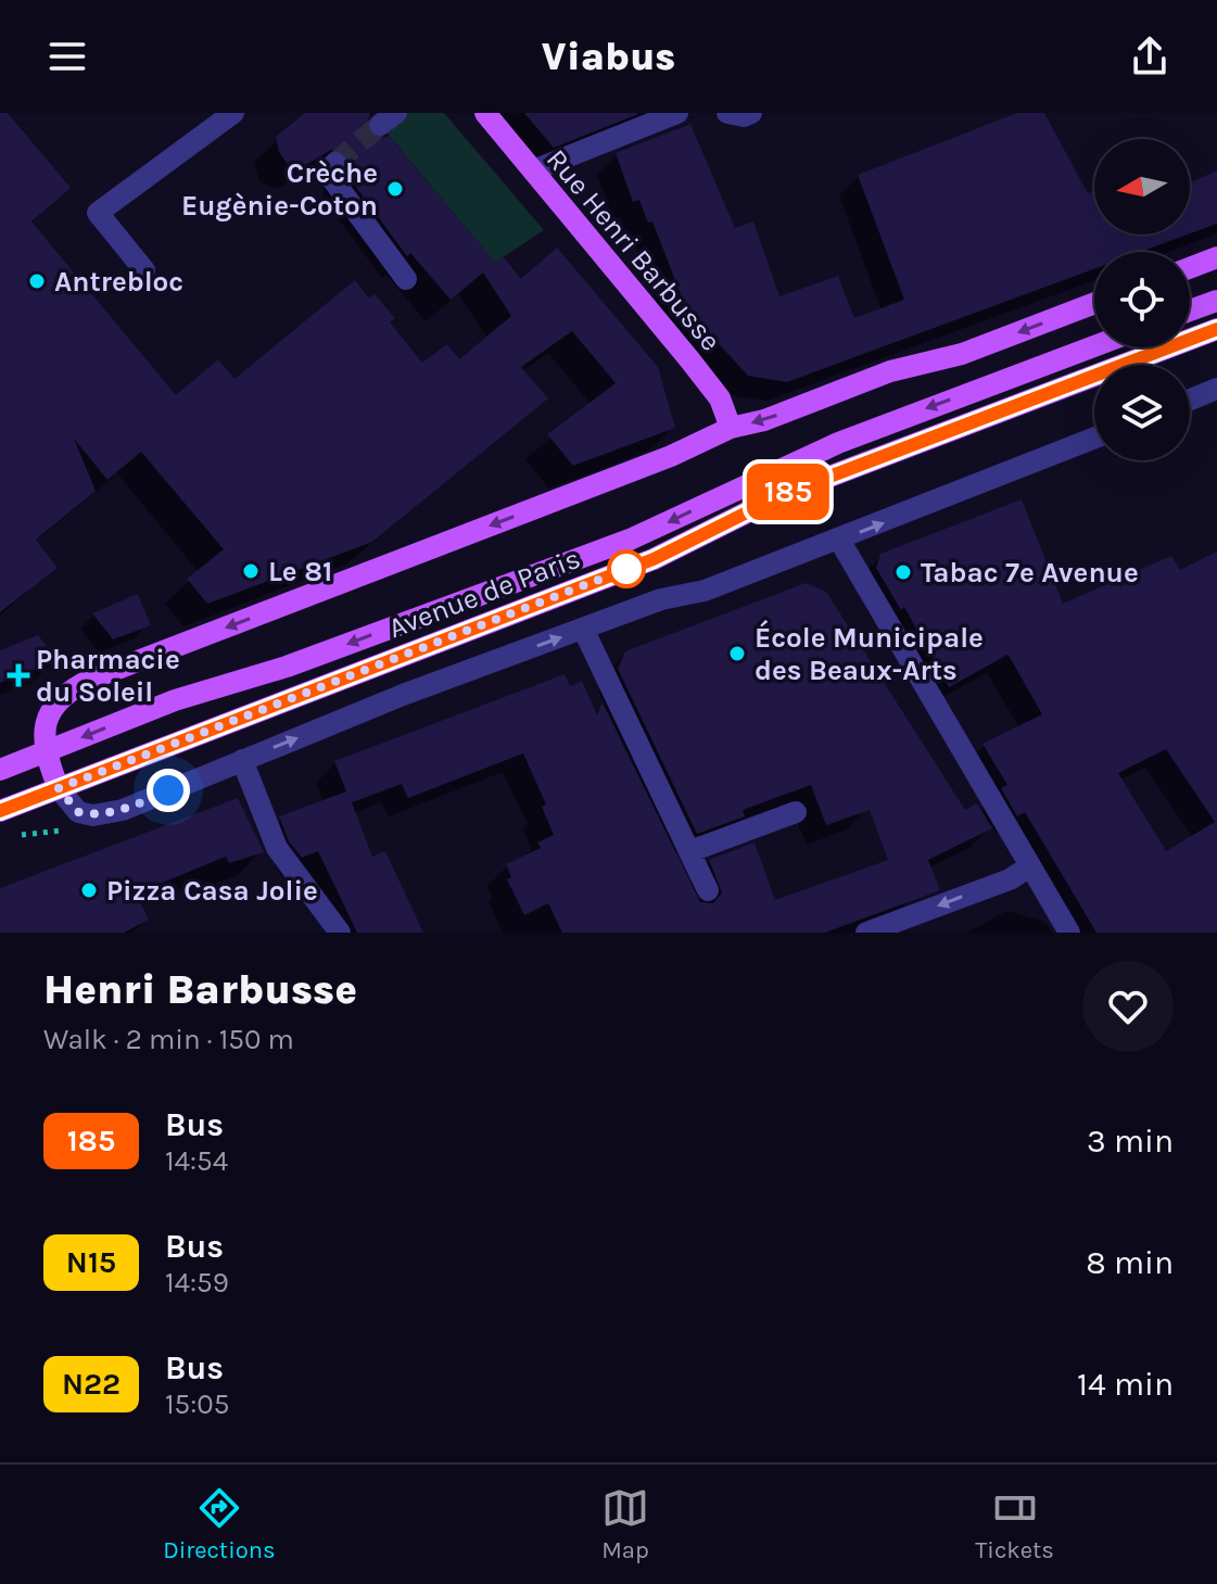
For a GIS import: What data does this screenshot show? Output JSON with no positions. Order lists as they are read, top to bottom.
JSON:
{
  "streets": {
    "main road": ["Rue Henri Barbusse", "Avenue de Paris"]
  },
  "places": {
    "other": [
      "Crèche Eugènie-Coton",
      "Antrebloc",
      "Le 81",
      "Tabac 7e Avenue",
      "École Municipale des Beaux-Arts",
      "Pizza Casa Jolie"
    ],
    "health": ["Pharmacie du Soleil"]
  },
  "lines": ["bus line 185"],
  "north": "left",
  "page": {
    "header": "Viabus",
    "on_map": "185",
    "heading": ["Henri Barbusse", "Walk · 2 min · 150 m"],
    "list": [
      {
        "mark": "185",
        "name": "Bus",
        "note": "14:54",
        "value": "3 min"
      },
      {
        "mark": "N15",
        "name": "Bus",
        "note": "14:59",
        "value": "8 min"
      },
      {
        "mark": "N22",
        "name": "Bus",
        "note": "15:05",
        "value": "14 min"
      }
    ],
    "tabs": ["Directions", "Map", "Tickets"]
  }
}
